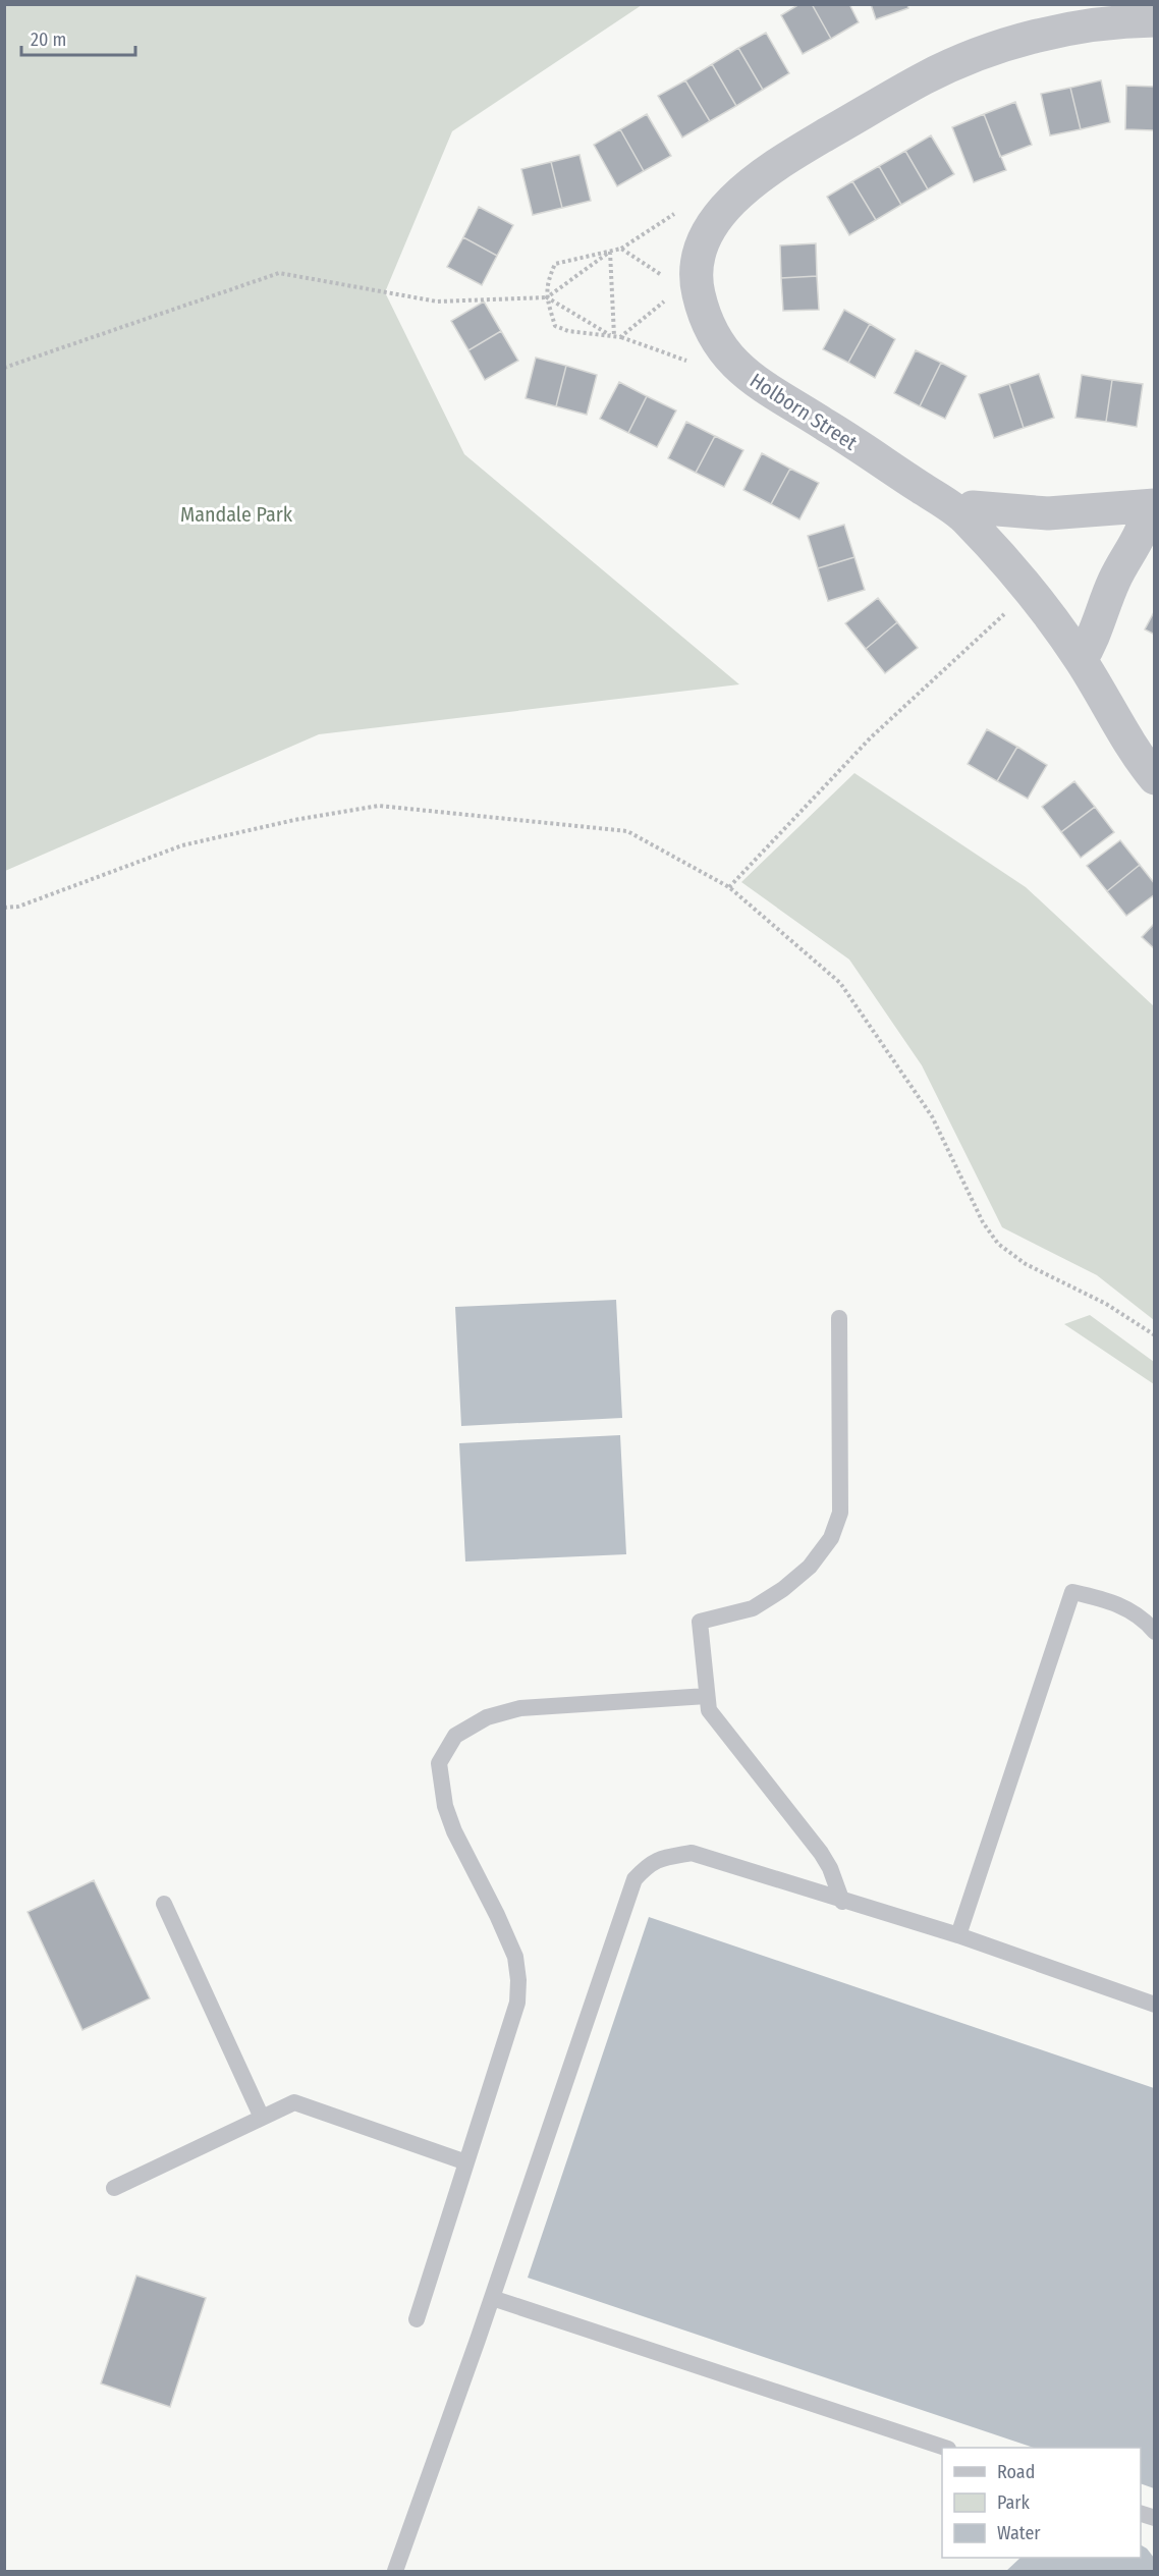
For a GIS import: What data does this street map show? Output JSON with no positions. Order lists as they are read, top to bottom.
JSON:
{
  "streets": {
    "street": ["Holborn Street"]
  },
  "parks": ["Mandale Park"],
  "legend": ["Road", "Park", "Water"],
  "scale_bar": "20 m"
}
